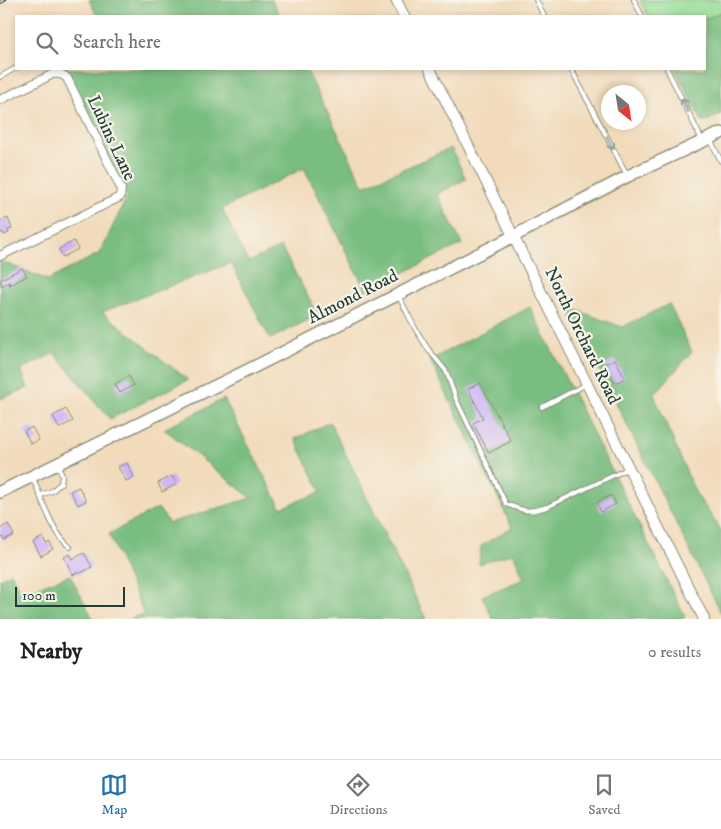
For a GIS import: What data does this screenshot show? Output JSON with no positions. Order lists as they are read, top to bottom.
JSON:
{
  "streets": {
    "main road": ["Almond Road"],
    "street": ["Lubins Lane", "North Orchard Road"]
  },
  "crossings": [
    ["Almond Road", "North Orchard Road"]
  ],
  "scale_bar": "100 m",
  "north": "bottom right",
  "page": {
    "search": "Search here",
    "scale": "100 m",
    "heading": ["Nearby", "0 results"],
    "nav": ["Map", "Directions", "Saved"]
  }
}
